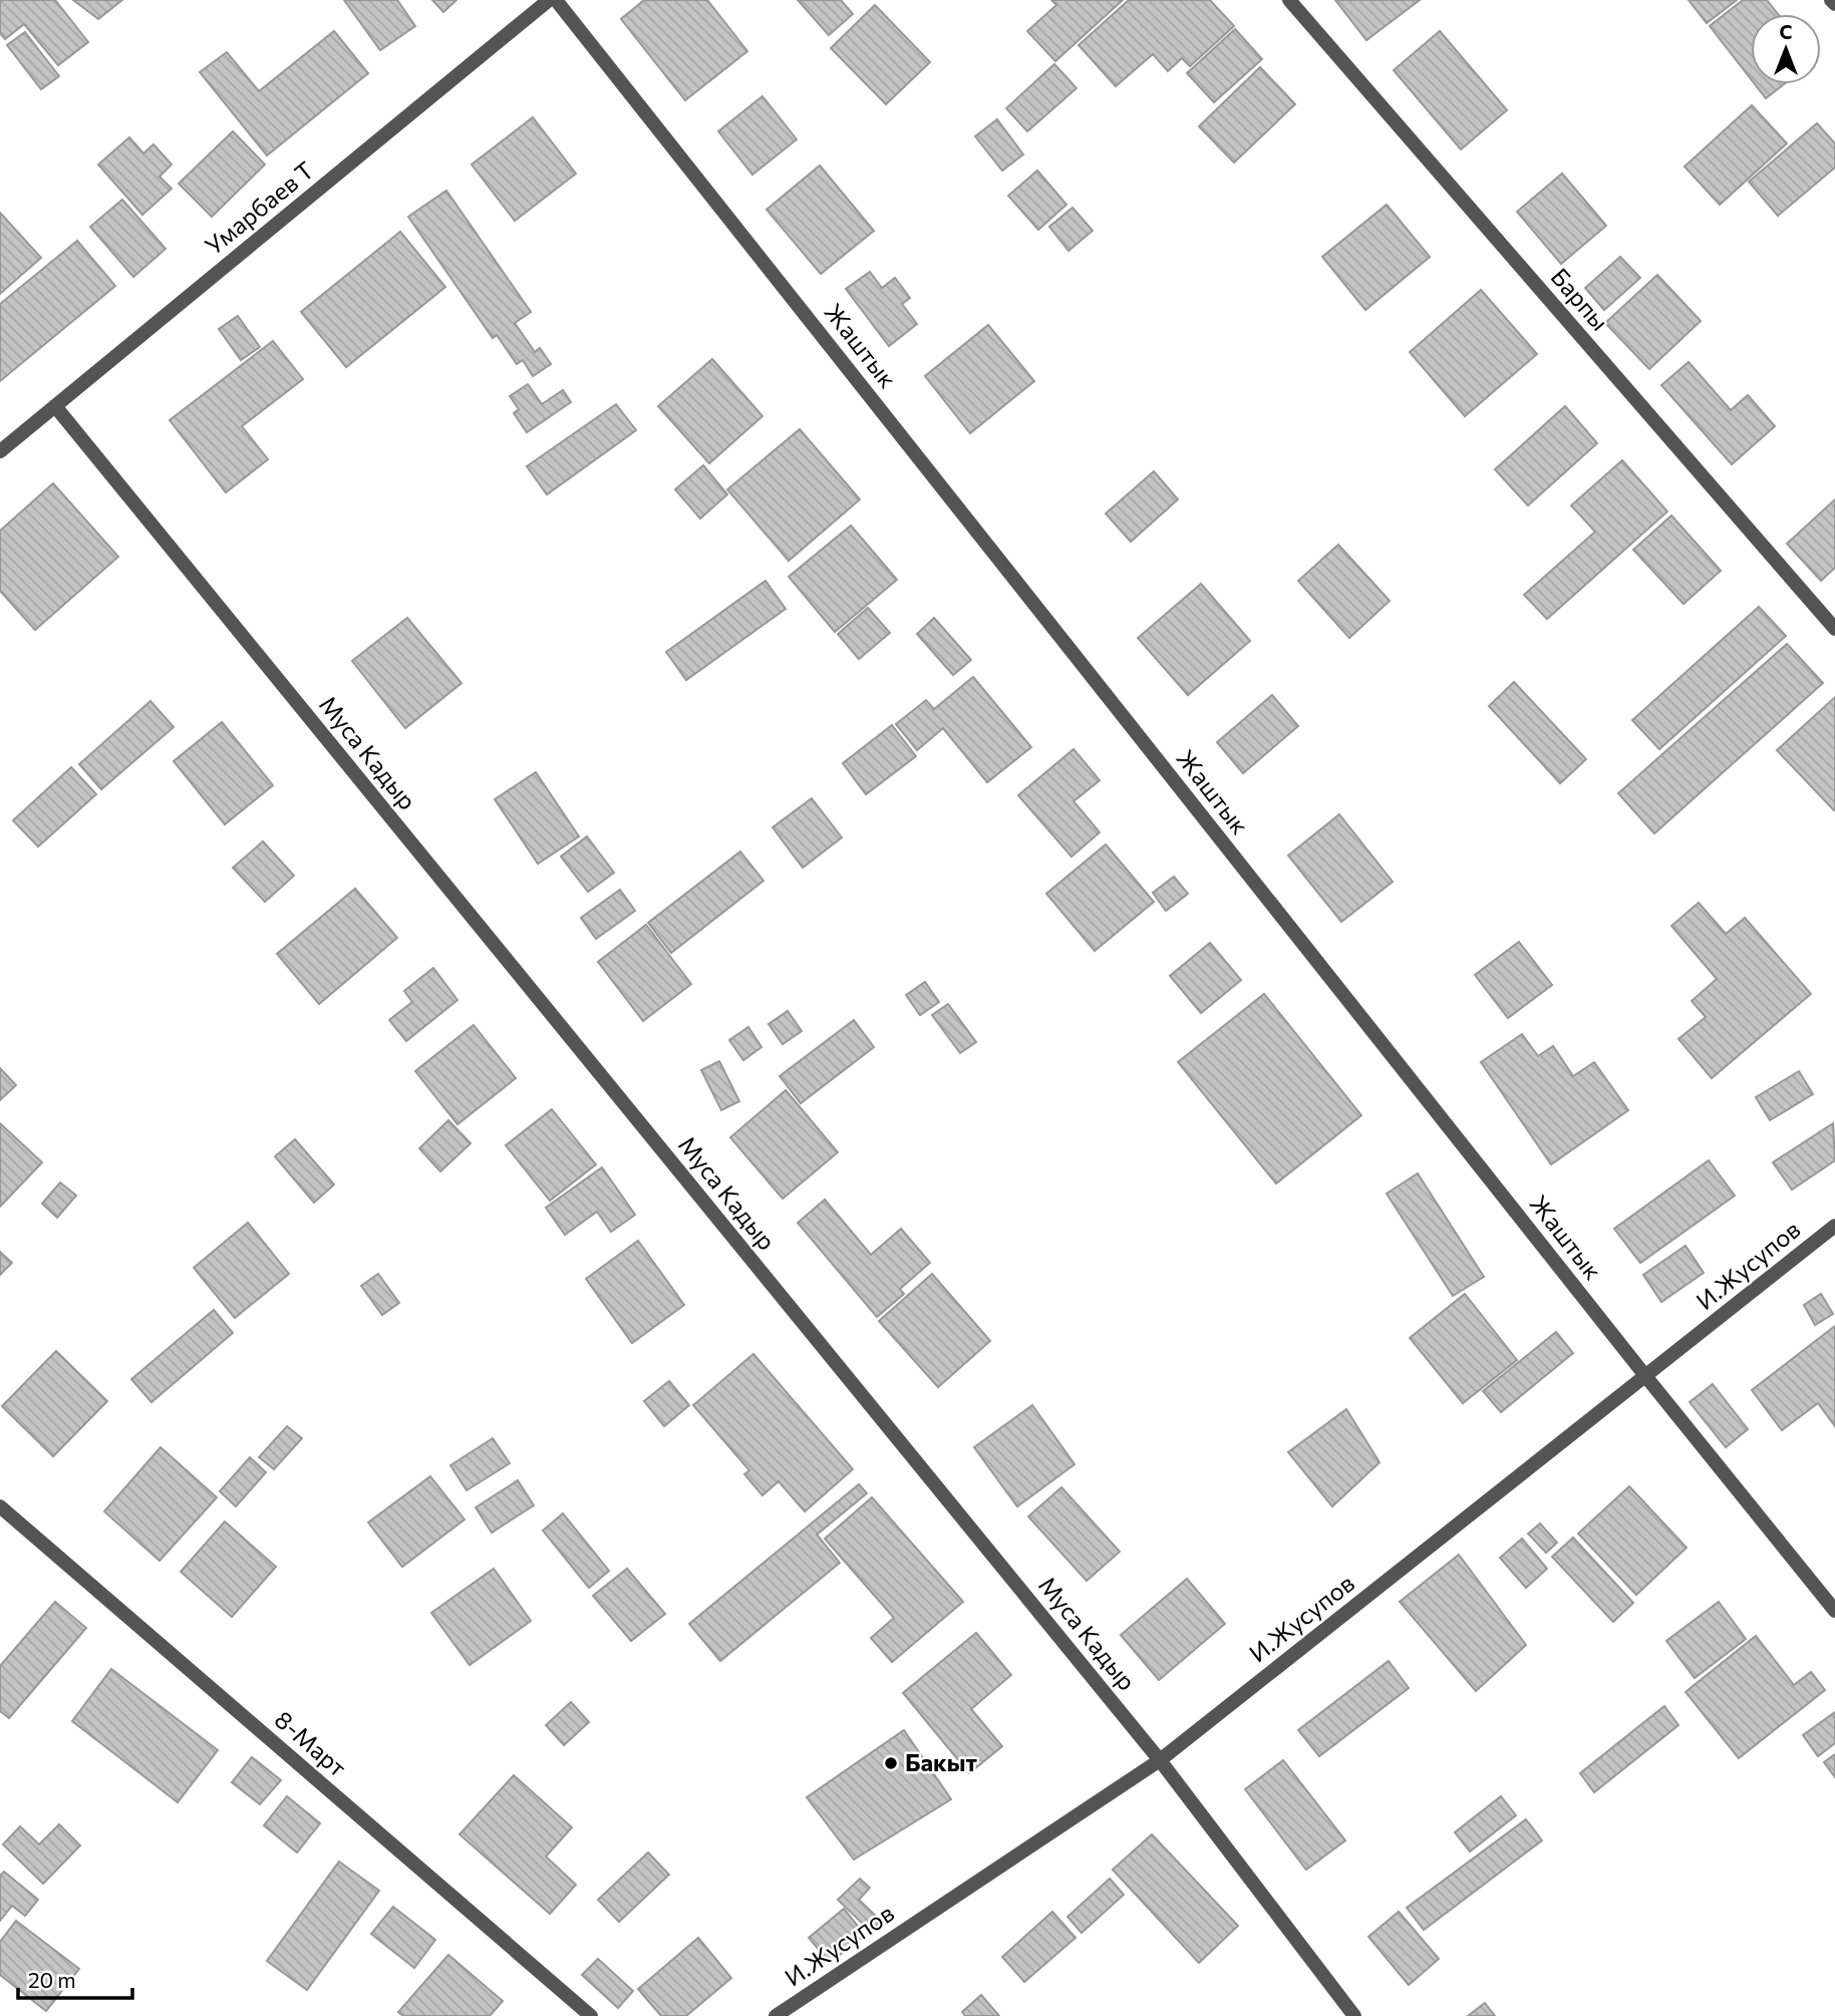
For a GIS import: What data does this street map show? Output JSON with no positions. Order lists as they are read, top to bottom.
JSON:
{
  "streets": {
    "street": [
      "Умарбаев Т",
      "Барпы",
      "Жаштык",
      "Муса Кадыр",
      "И.Жусупов",
      "8-Март"
    ]
  },
  "crossings": [
    ["Умарбаев Т", "Муса Кадыр"],
    ["Жаштык", "И.Жусупов"],
    ["Муса Кадыр", "И.Жусупов"]
  ],
  "places": ["Бакыт"],
  "scale_bar": "20 m",
  "north": "top"
}
